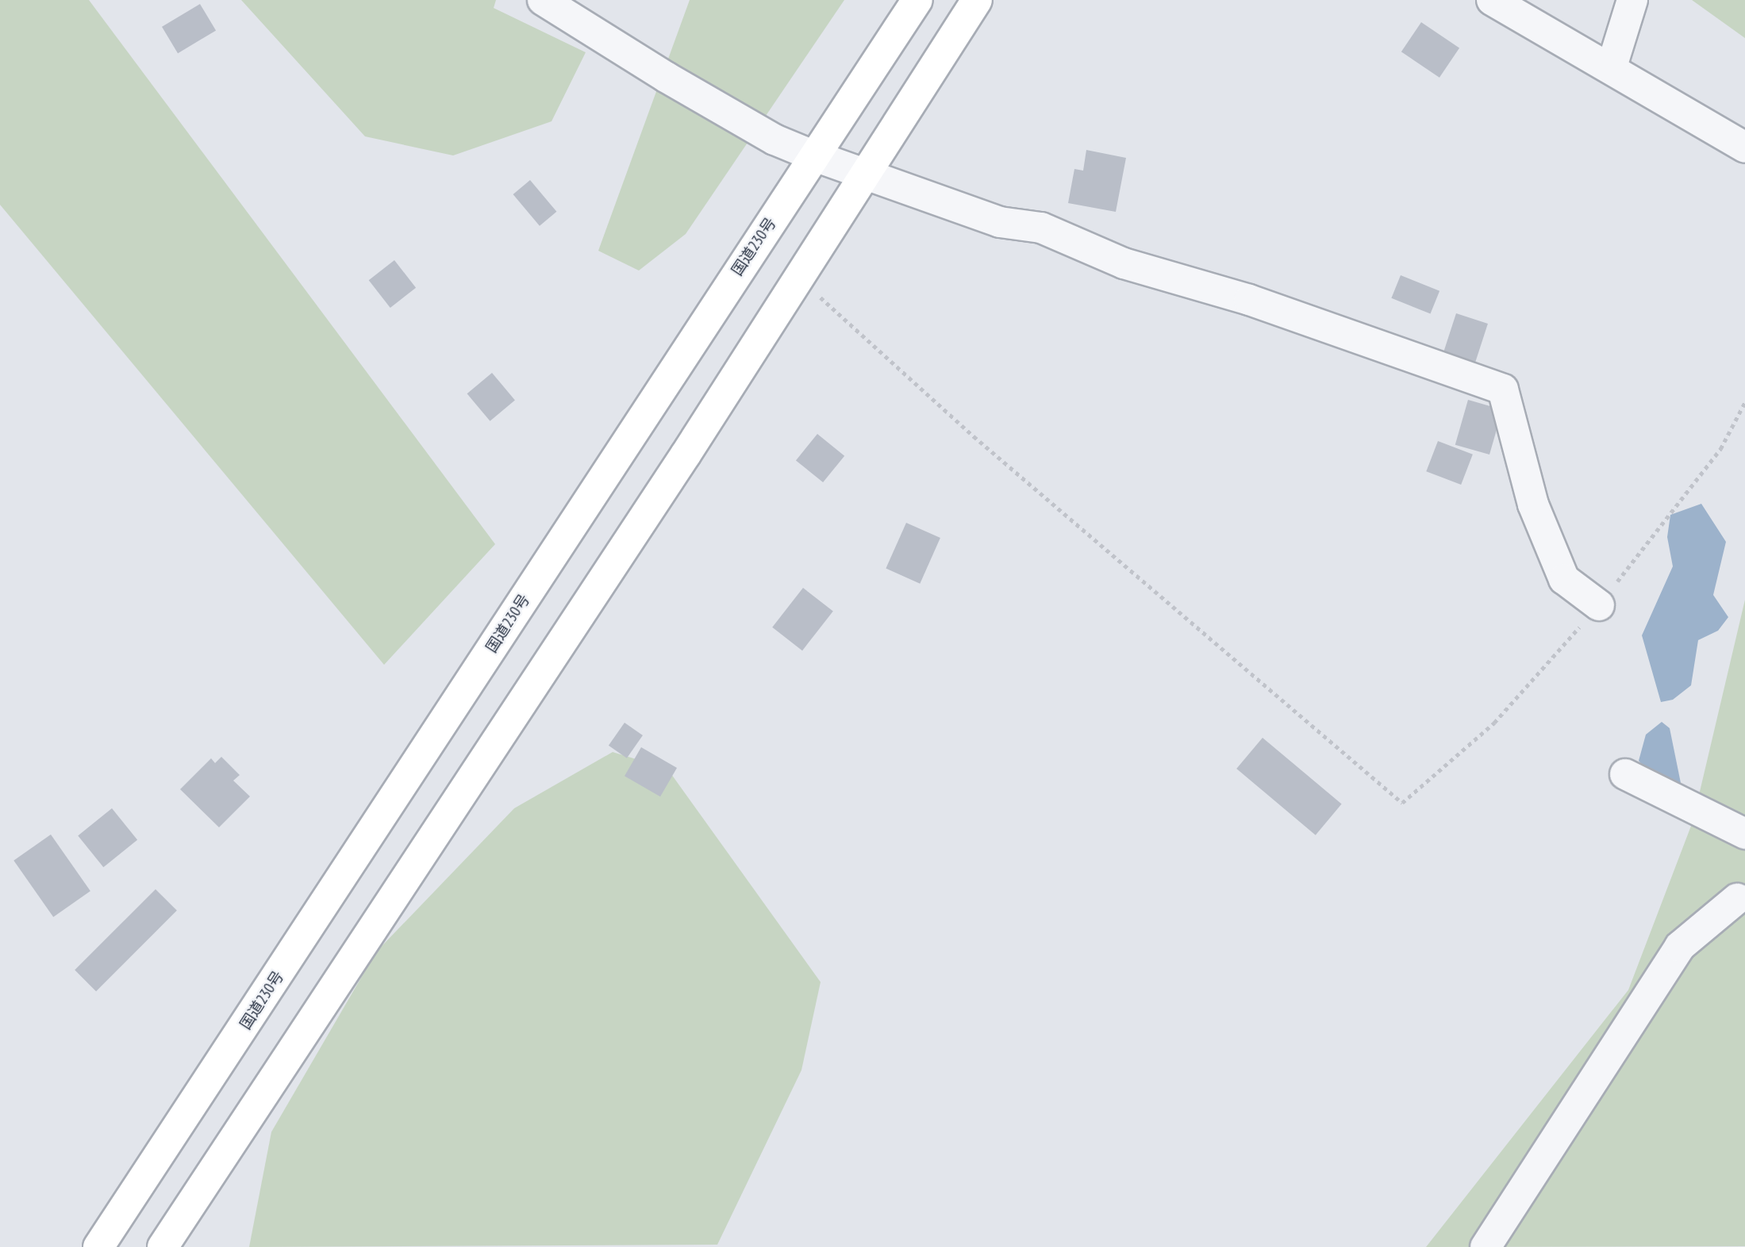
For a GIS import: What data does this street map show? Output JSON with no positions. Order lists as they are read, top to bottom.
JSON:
{
  "streets": {
    "highway": ["国道230号"]
  }
}
